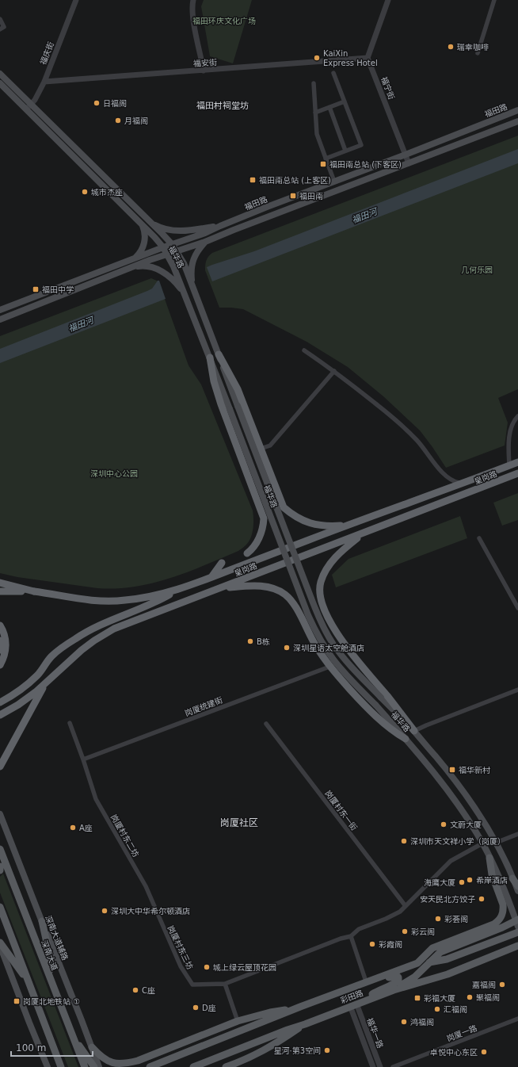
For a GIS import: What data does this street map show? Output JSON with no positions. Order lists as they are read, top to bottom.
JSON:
{
  "streets": {
    "highway": ["皇岗路"],
    "main road": [
      "福田路",
      "福华路",
      "深南大道辅路",
      "深南大道",
      "彩田路"
    ],
    "street": [
      "福庆街",
      "福安街",
      "福宁街",
      "岗厦统建街",
      "岗厦村东一街",
      "岗厦村东二坊",
      "岗厦村东三坊",
      "福华一路",
      "岗厦一路"
    ]
  },
  "crossings": [
    ["福庆街", "福安街"],
    ["福庆街", "福华路"],
    ["福安街", "福宁街"],
    ["福宁街", "福田路"],
    ["福田路", "福华路"],
    ["福华路", "彩田路"],
    ["岗厦统建街", "岗厦村东二坊"],
    ["岗厦村东二坊", "岗厦村东三坊"],
    ["彩田路", "福华一路"]
  ],
  "districts": ["福田村祠堂坊", "岗厦社区"],
  "water": ["福田河"],
  "parks": ["福田环庆文化广场", "几何乐园", "深圳中心公园"],
  "places": {
    "other": [
      "瑞幸咖啡",
      "KaiXin Express Hotel",
      "日福阁",
      "月福阁",
      "城市杰座",
      "B栋",
      "深圳星语太空舱酒店",
      "文蔚大厦",
      "A座",
      "深圳市天文祥小学（岗厦）",
      "希岸酒店",
      "海鹰大厦",
      "安天民北方饺子",
      "深圳大中华希尔顿酒店",
      "彩荟阁",
      "彩云阁",
      "彩霞阁",
      "城上绿云屋顶花园",
      "嘉福阁",
      "C座",
      "聚福阁",
      "D座",
      "汇福阁",
      "鸿福阁",
      "星河·第3空间",
      "卓悦中心东区"
    ],
    "transit": [
      "福田南总站 (下客区)",
      "福田南总站 (上客区)",
      "福田南",
      "福田中学",
      "福华新村",
      "彩福大厦",
      "岗厦北地铁站 ①"
    ]
  },
  "scale_bar": "100 m"
}
